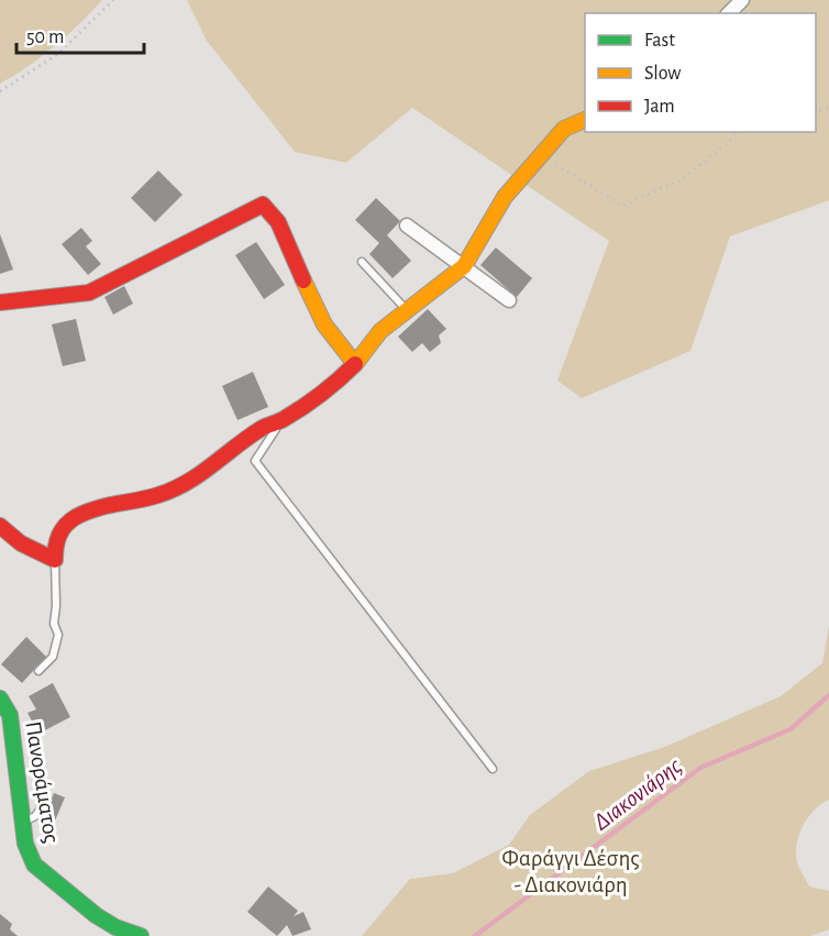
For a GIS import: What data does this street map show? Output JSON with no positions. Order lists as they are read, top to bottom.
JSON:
{
  "streets": {
    "street": ["Πανοράματος"]
  },
  "water": ["Διακονιάρης"],
  "parks": ["Φαράγγι Δέσης - Διακονιάρη"],
  "legend": ["Fast", "Slow", "Jam"],
  "scale_bar": "50 m"
}
